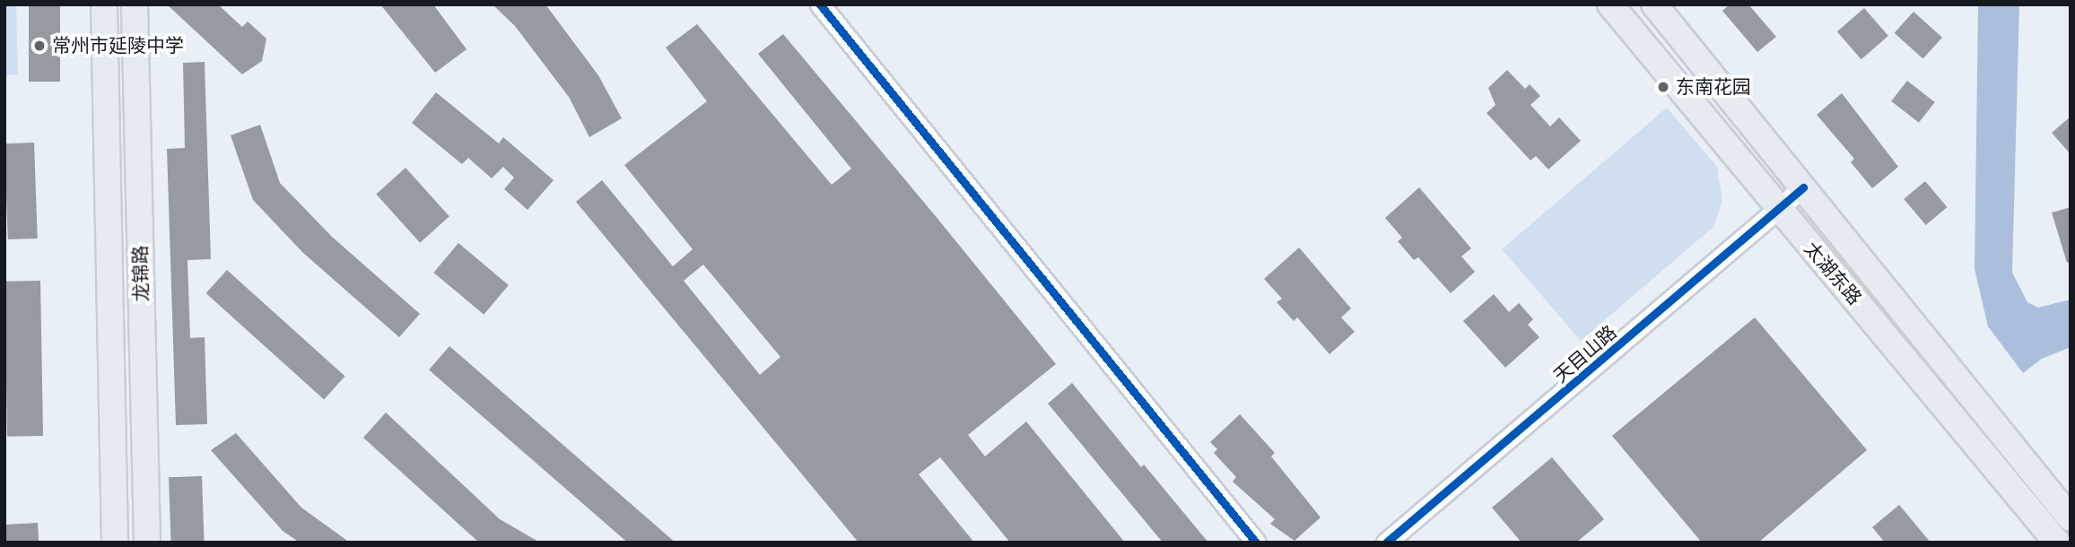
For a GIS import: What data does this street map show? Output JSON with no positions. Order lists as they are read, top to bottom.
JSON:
{
  "streets": {
    "main road": ["龙锦路", "太湖东路"],
    "street": ["天目山路"]
  },
  "crossings": [
    ["太湖东路", "天目山路"]
  ],
  "places": ["常州市延陵中学", "东南花园"]
}
